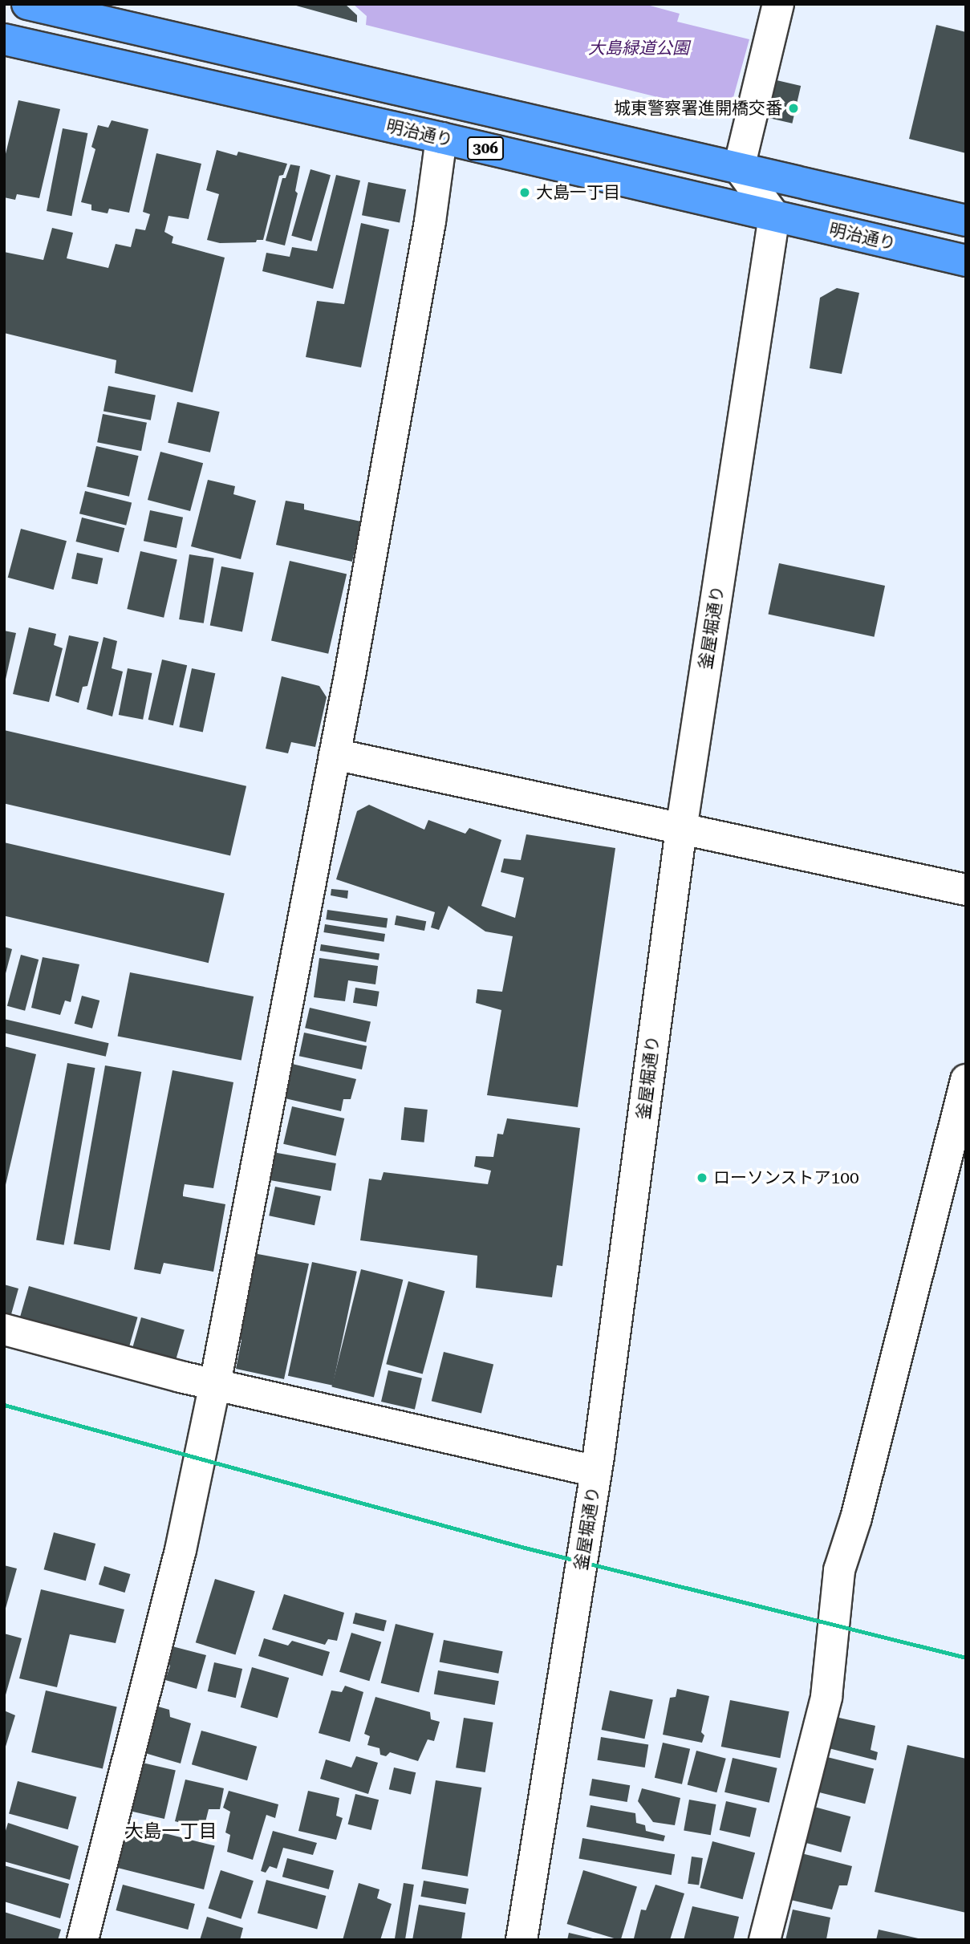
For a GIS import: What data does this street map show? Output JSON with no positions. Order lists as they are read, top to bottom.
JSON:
{
  "streets": {
    "main road": ["明治通り", "306"],
    "street": ["釜屋堀通り"]
  },
  "crossings": [
    ["明治通り", "釜屋堀通り"]
  ],
  "districts": ["大島一丁目"],
  "parks": ["大島緑道公園"],
  "places": ["城東警察署進開橋交番", "大島一丁目", "ローソンストア100"]
}
